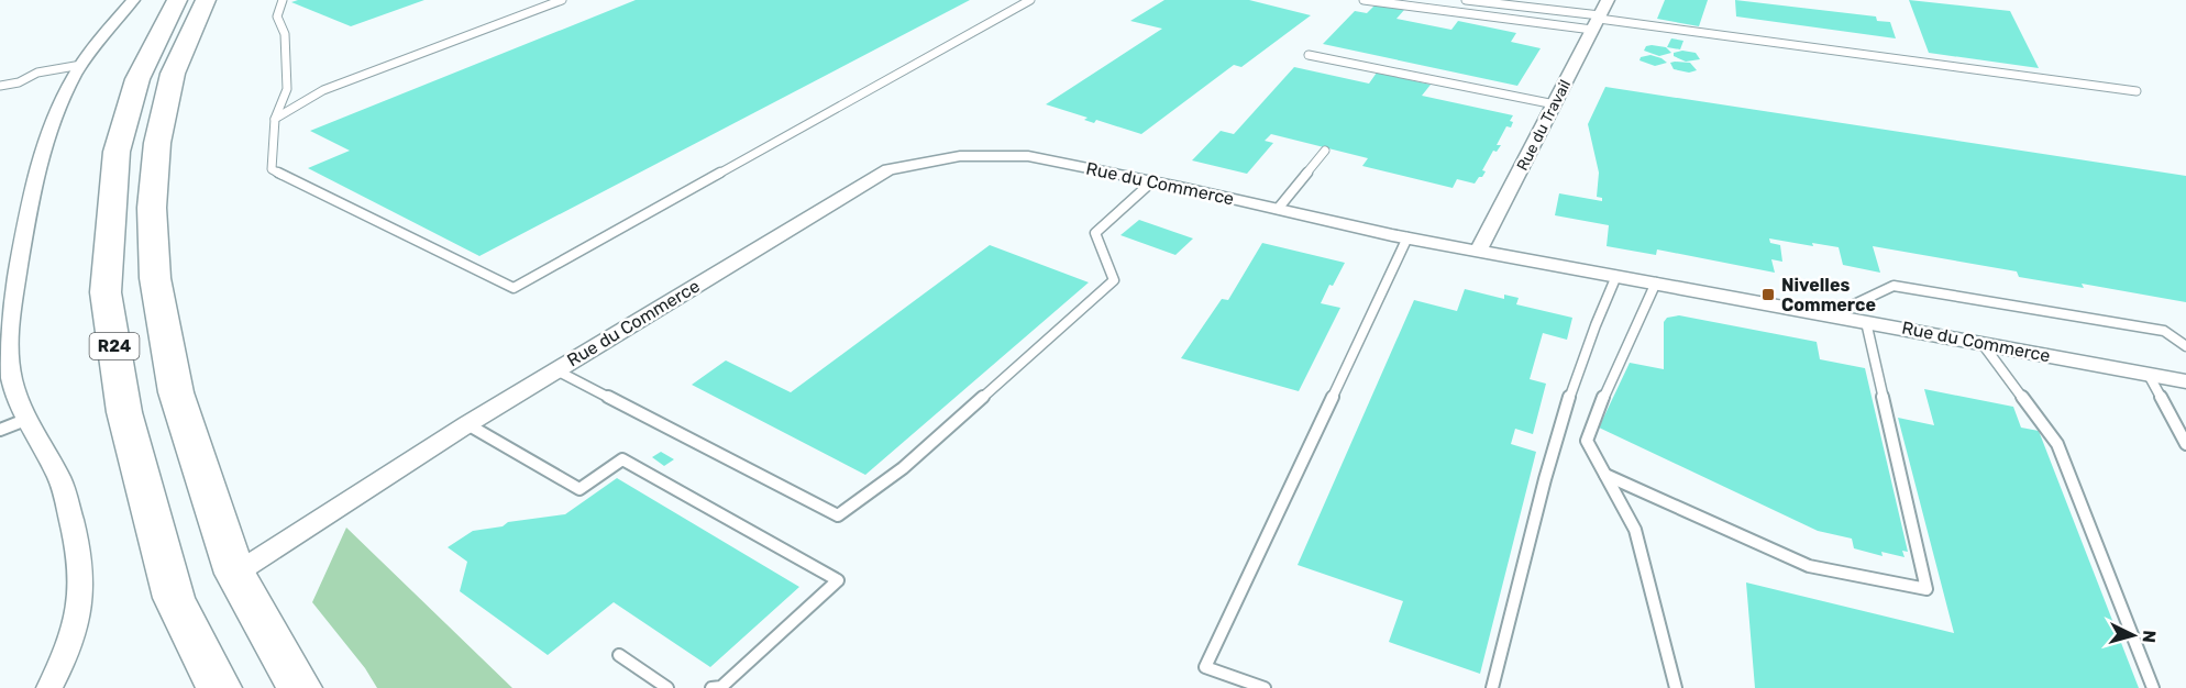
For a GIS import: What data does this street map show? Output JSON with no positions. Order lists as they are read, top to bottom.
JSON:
{
  "streets": {
    "highway": ["R24"],
    "street": ["Rue du Travail", "Rue du Commerce"]
  },
  "crossings": [
    ["Rue du Travail", "Rue du Commerce"],
    ["Rue du Commerce", "R24"]
  ],
  "places": {
    "transit": ["Nivelles Commerce"]
  },
  "north": "right"
}
